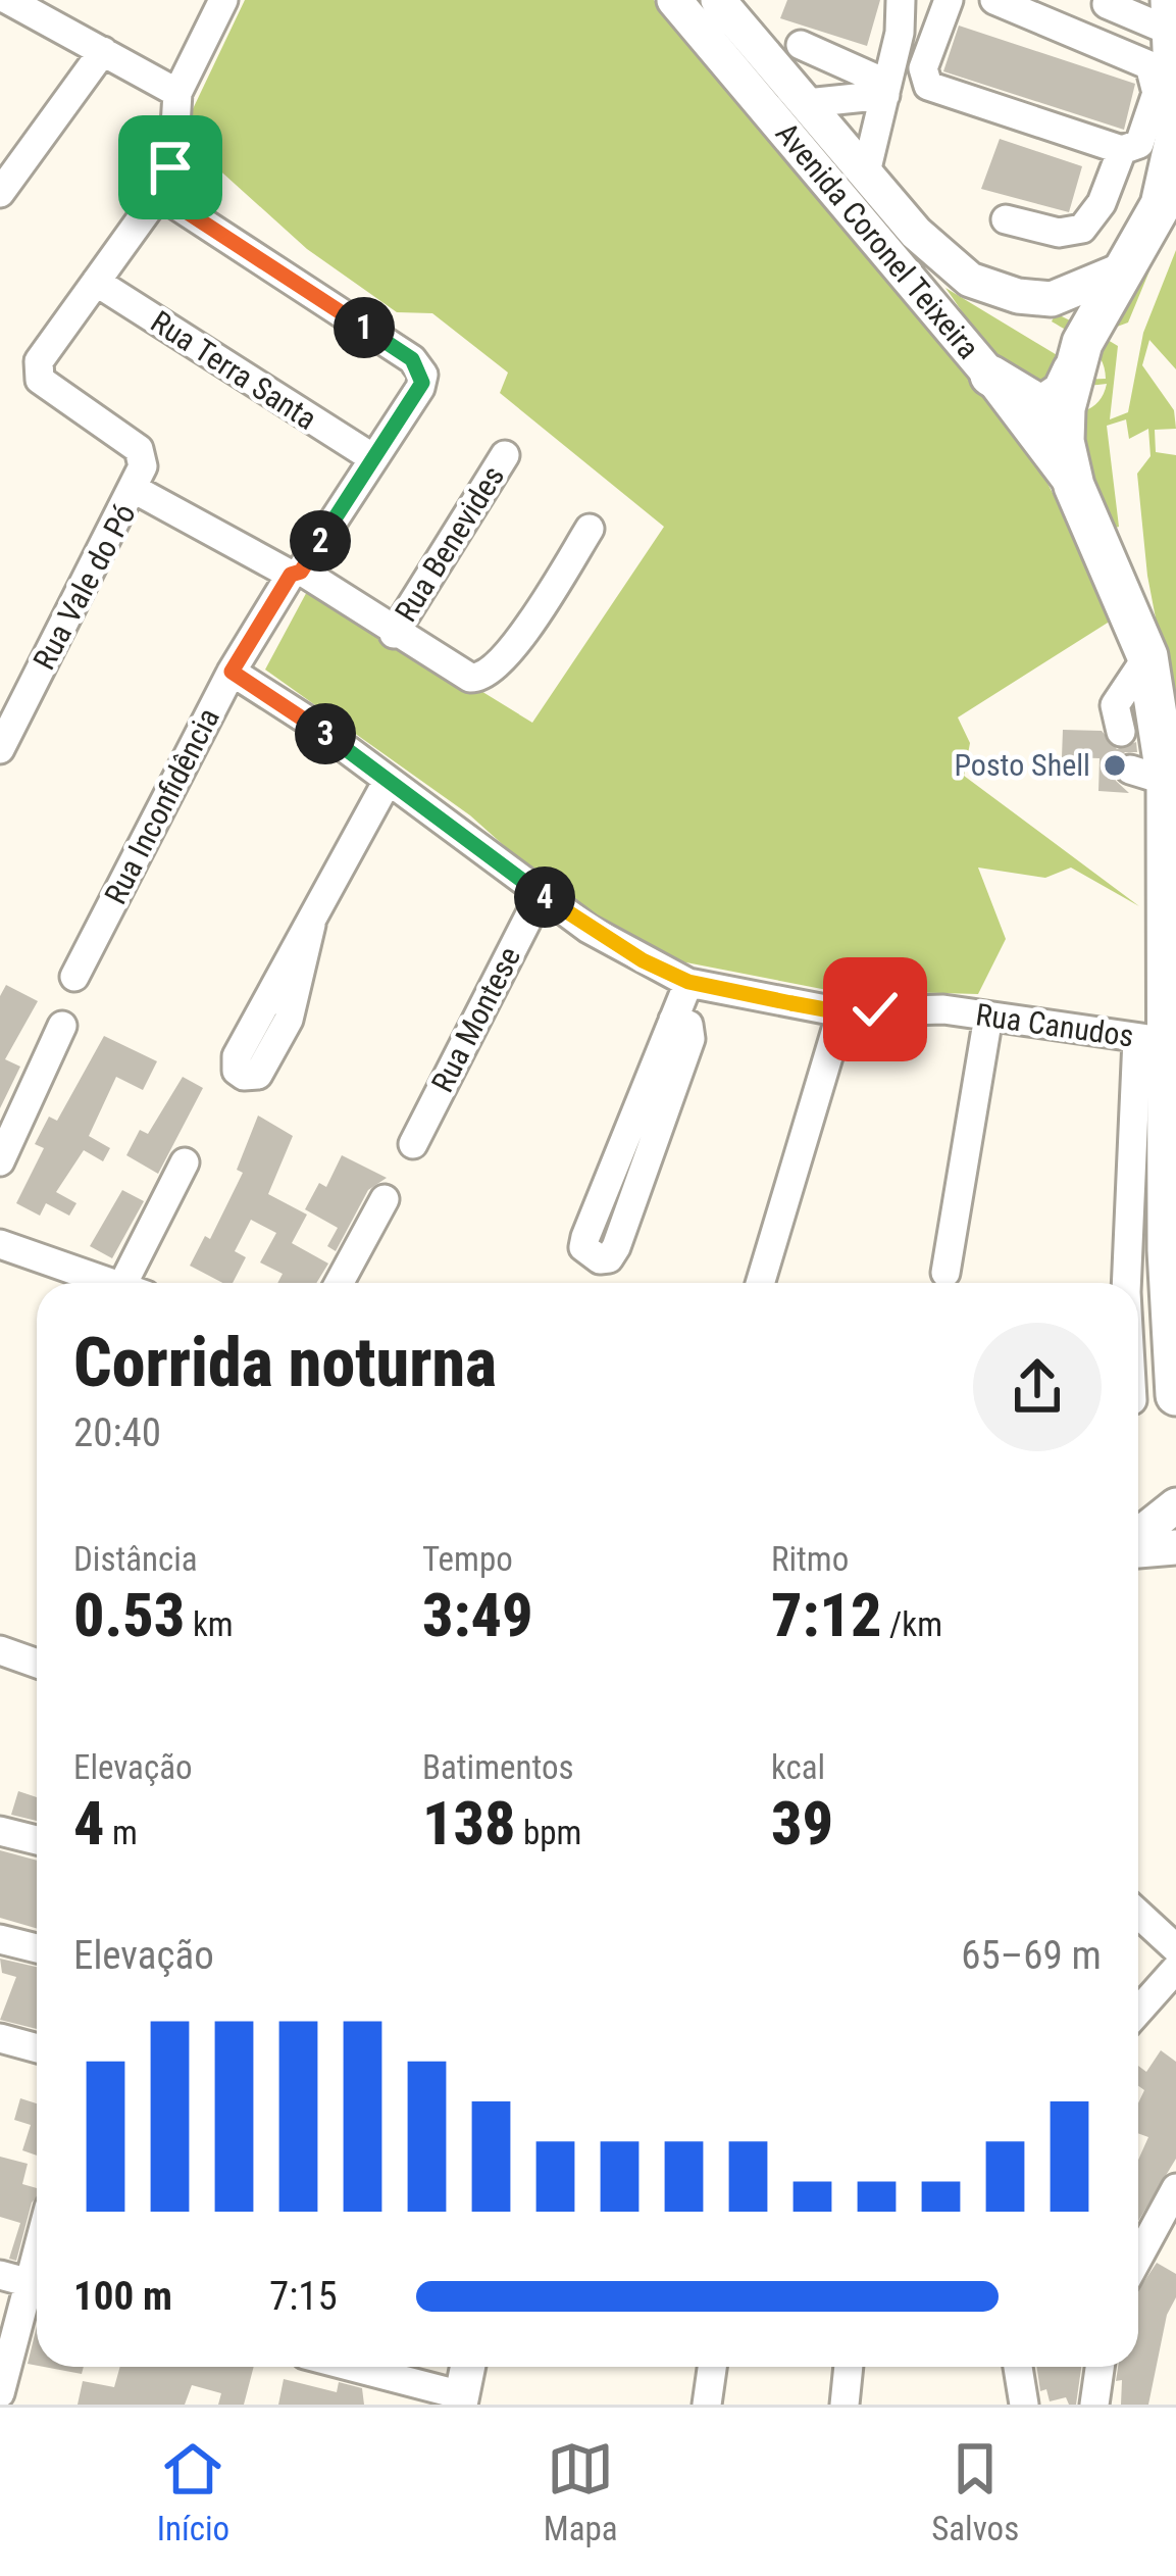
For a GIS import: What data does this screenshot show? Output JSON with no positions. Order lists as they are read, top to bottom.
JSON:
{
  "streets": {
    "highway": ["Avenida Coronel Teixeira"],
    "street": [
      "Rua Terra Santa",
      "Rua Benevides",
      "Rua Vale do Pó",
      "Rua Inconfidência",
      "Rua Montese",
      "Rua Canudos"
    ]
  },
  "crossings": [
    ["Avenida Coronel Teixeira", "Rua Canudos"],
    ["Rua Terra Santa", "Rua Inconfidência"],
    ["Rua Inconfidência", "Rua Canudos"],
    ["Rua Montese", "Rua Canudos"]
  ],
  "places": ["Posto Shell"],
  "page": {
    "pins": [
      "1",
      "2",
      "3",
      "4"
    ],
    "heading": ["Corrida noturna", "20:40"],
    "stats": [
      ["Distância", "0.53 km"],
      ["Tempo", "3:49"],
      ["Ritmo", "7:12 /km"],
      ["Elevação", "4 m"],
      ["Batimentos", "138 bpm"],
      ["kcal", "39"]
    ],
    "chart": ["Elevação", "65–69 m"],
    "list": [
      {
        "name": "100 m",
        "note": "7:15"
      }
    ],
    "tabs": ["Início", "Mapa", "Salvos"]
  }
}
